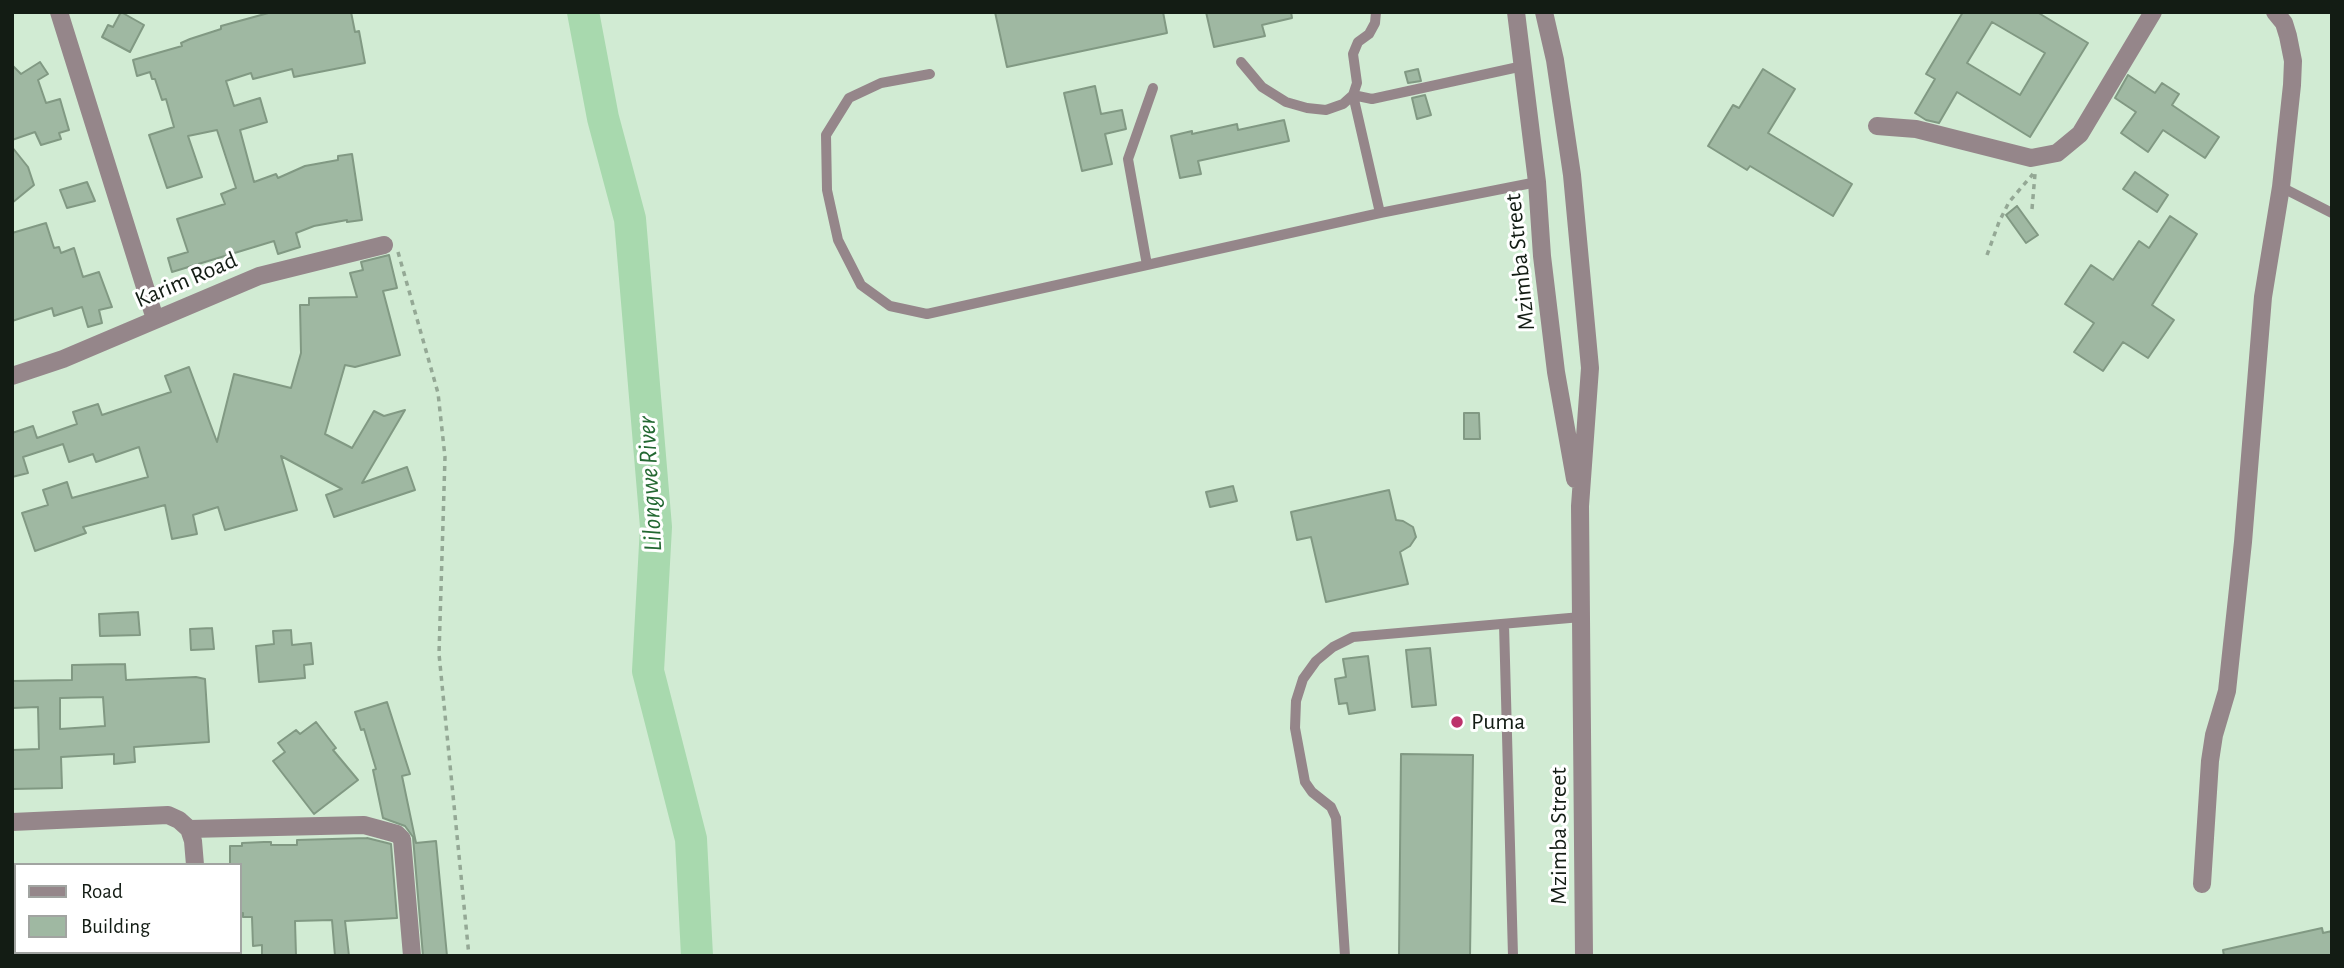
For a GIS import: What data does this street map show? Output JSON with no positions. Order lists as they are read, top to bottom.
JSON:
{
  "streets": {
    "street": ["Mzimba Street", "Karim Road"]
  },
  "water": ["Lilongwe River"],
  "places": ["Puma"],
  "legend": ["Road", "Building"]
}
